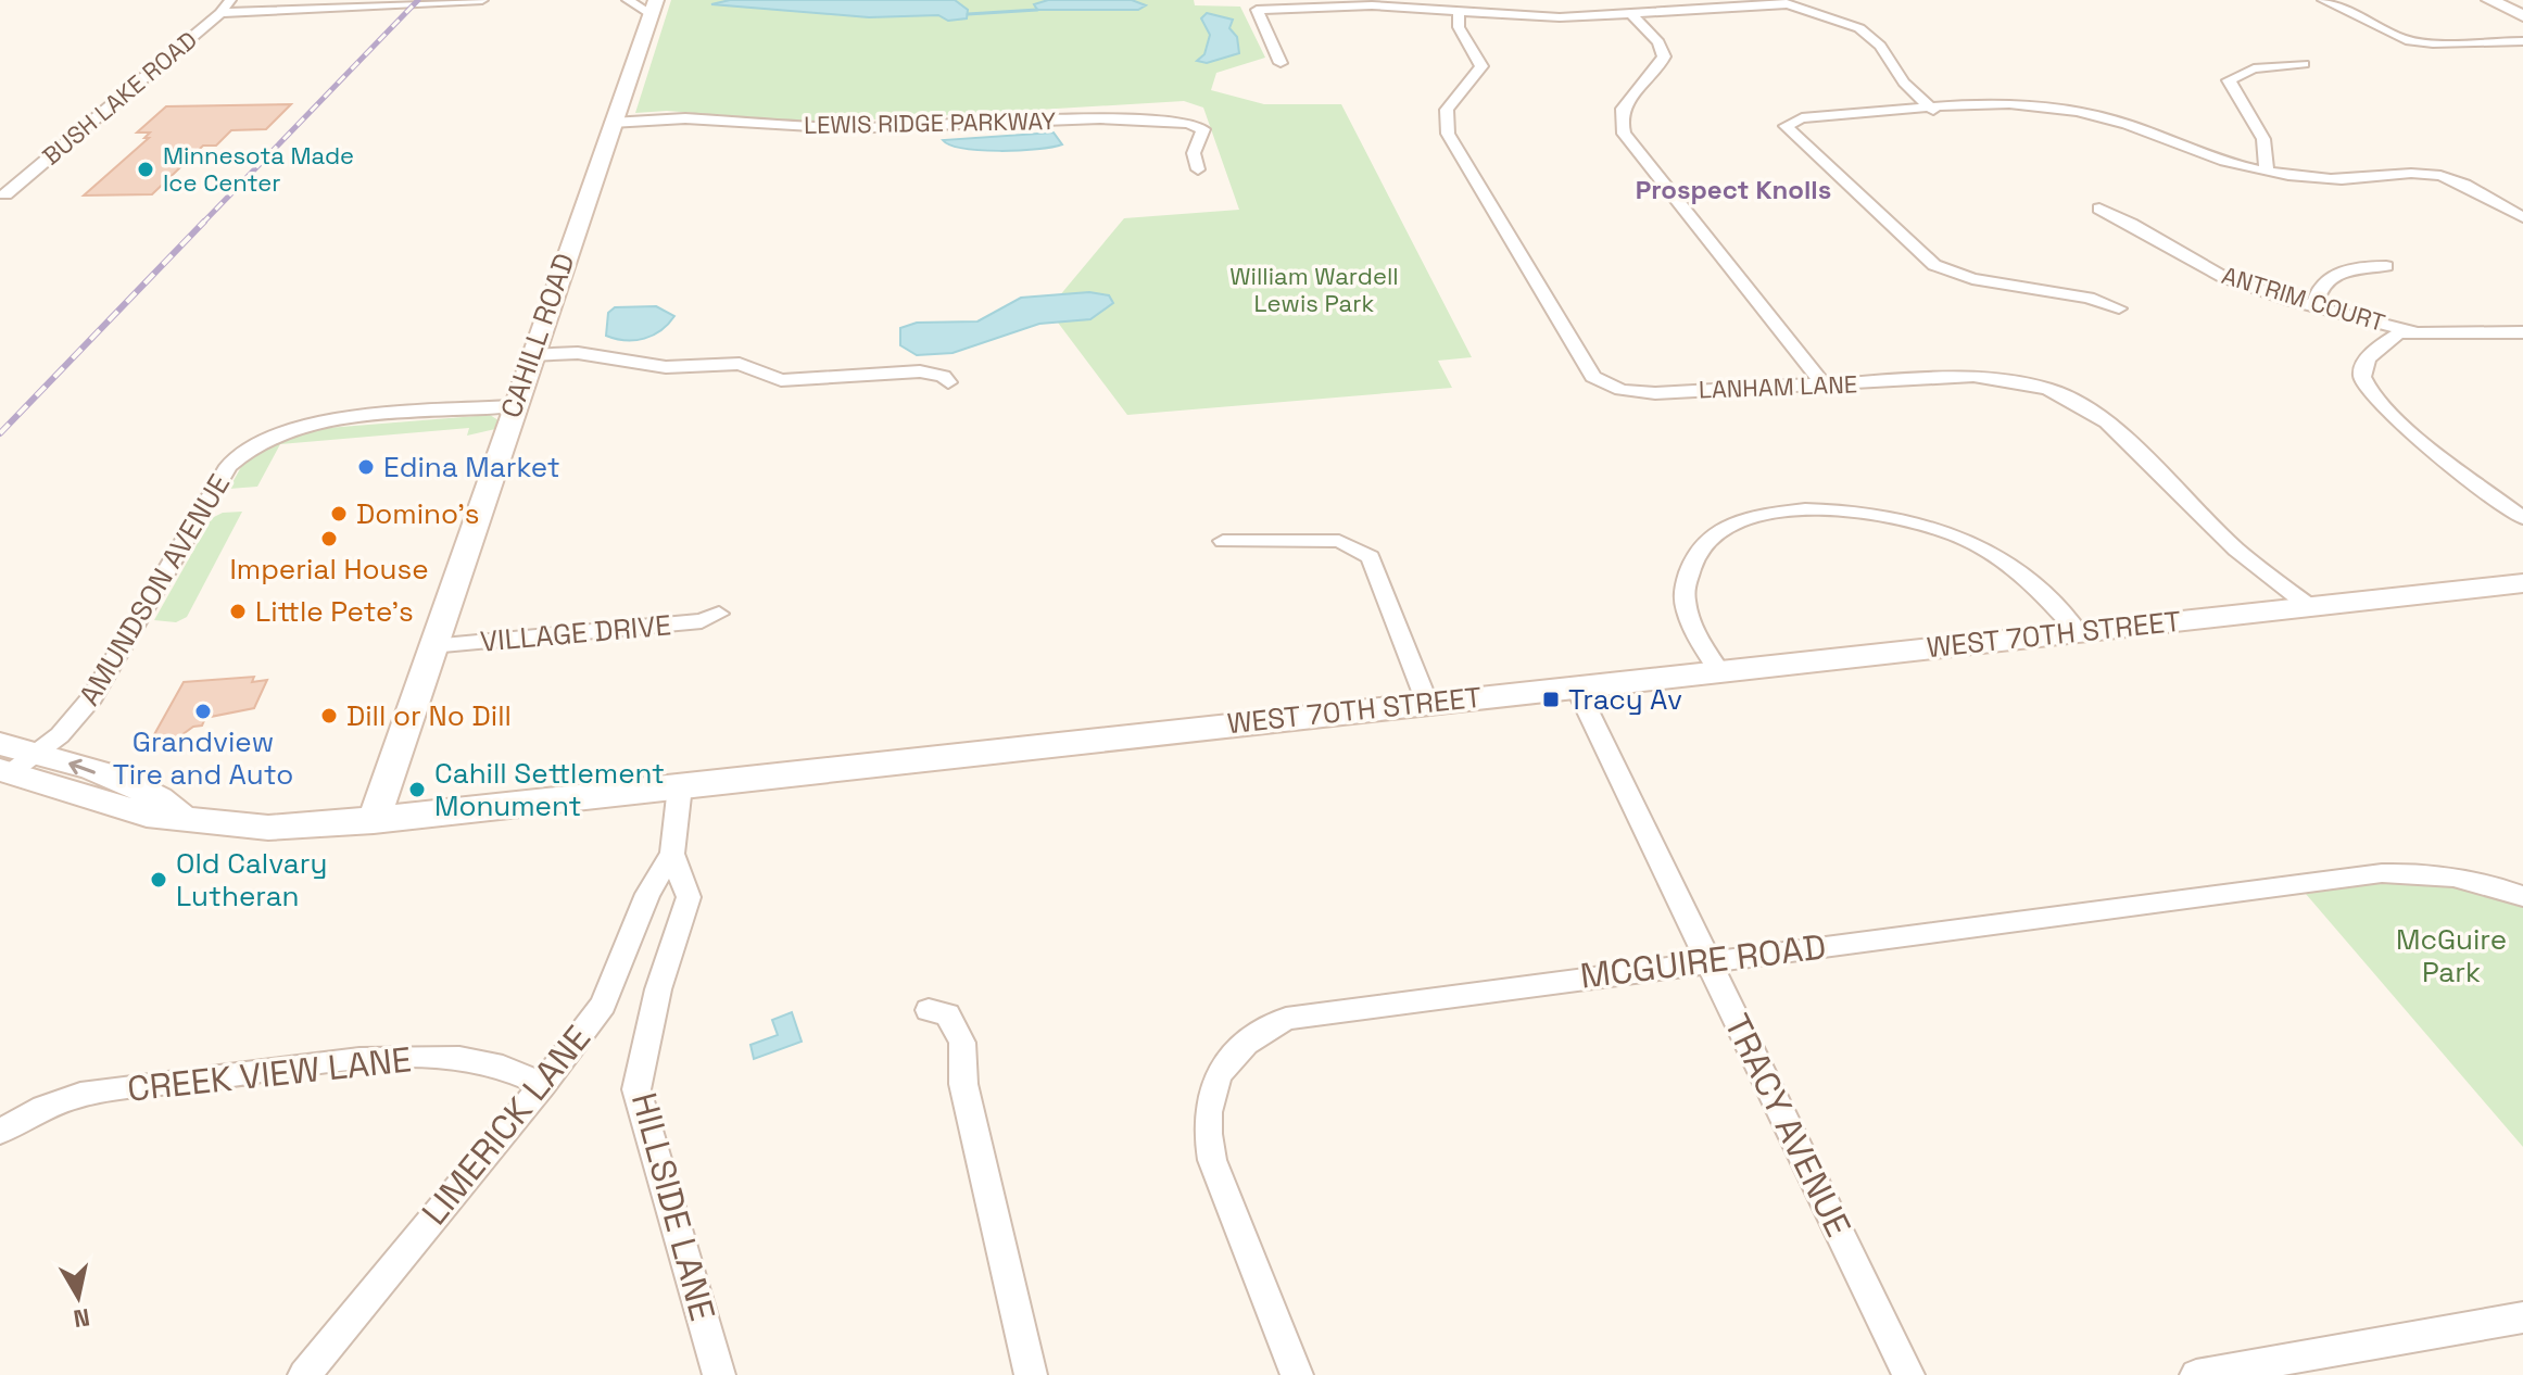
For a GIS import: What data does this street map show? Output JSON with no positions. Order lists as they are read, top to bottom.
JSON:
{
  "streets": {
    "street": [
      "BUSH LAKE ROAD",
      "LEWIS RIDGE PARKWAY",
      "ANTRIM COURT",
      "CAHILL ROAD",
      "LANHAM LANE",
      "AMUNDSON AVENUE",
      "VILLAGE DRIVE",
      "WEST 70TH STREET",
      "MCGUIRE ROAD",
      "CREEK VIEW LANE",
      "LIMERICK LANE",
      "TRACY AVENUE",
      "HILLSIDE LANE"
    ]
  },
  "crossings": [
    ["LEWIS RIDGE PARKWAY", "CAHILL ROAD"],
    ["CAHILL ROAD", "AMUNDSON AVENUE"],
    ["CAHILL ROAD", "VILLAGE DRIVE"],
    ["CAHILL ROAD", "WEST 70TH STREET"],
    ["LANHAM LANE", "WEST 70TH STREET"],
    ["AMUNDSON AVENUE", "WEST 70TH STREET"],
    ["WEST 70TH STREET", "TRACY AVENUE"],
    ["WEST 70TH STREET", "HILLSIDE LANE"],
    ["MCGUIRE ROAD", "TRACY AVENUE"],
    ["CREEK VIEW LANE", "LIMERICK LANE"],
    ["LIMERICK LANE", "HILLSIDE LANE"]
  ],
  "districts": ["Prospect Knolls"],
  "parks": ["William Wardell Lewis Park", "McGuire Park"],
  "places": {
    "other": [
      "Minnesota Made Ice Center",
      "Edina Market",
      "Domino's",
      "Imperial House",
      "Little Pete's",
      "Grandview Tire and Auto",
      "Dill or No Dill",
      "Cahill Settlement Monument",
      "Old Calvary Lutheran"
    ],
    "transit": ["Tracy Av"]
  },
  "north": "bottom"
}
